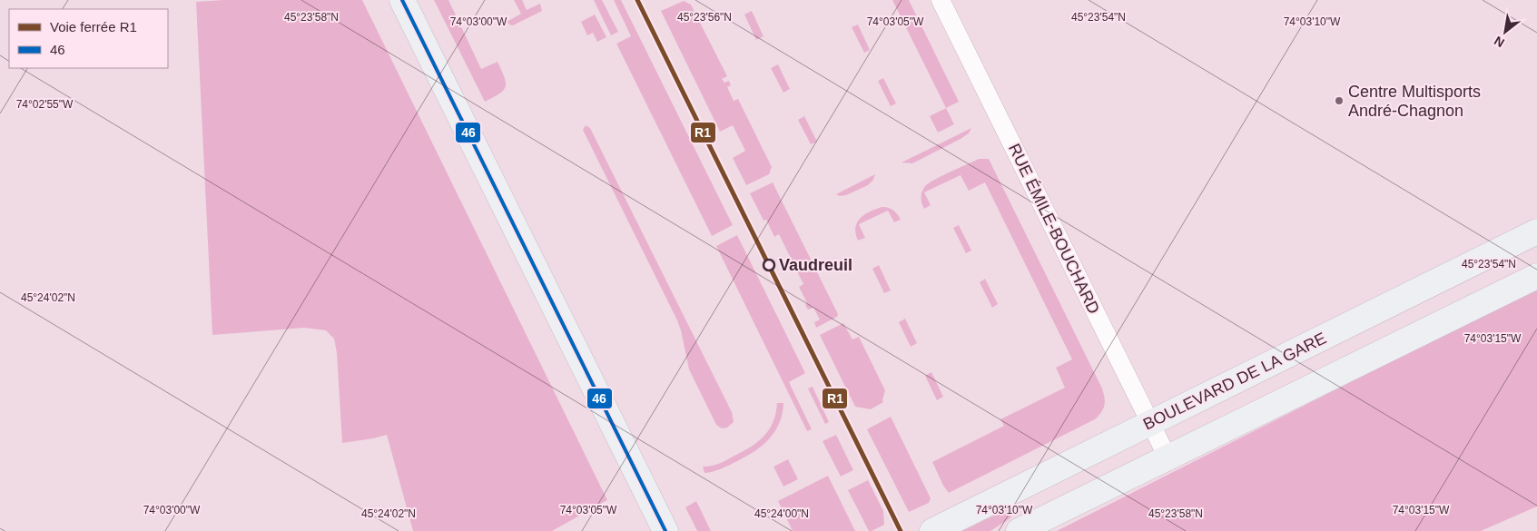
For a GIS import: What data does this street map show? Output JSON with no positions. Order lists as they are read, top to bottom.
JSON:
{
  "streets": {
    "main road": ["BOULEVARD DE LA GARE"],
    "street": ["RUE ÉMILE-BOUCHARD"]
  },
  "crossings": [
    ["RUE ÉMILE-BOUCHARD", "BOULEVARD DE LA GARE"]
  ],
  "places": ["Centre Multisports André-Chagnon", "Vaudreuil"],
  "lines": ["rail line R1", "transit line 46"],
  "legend": ["Voie ferrée R1", "46"],
  "north": "bottom left",
  "coordinates": [
    "45°23'58\"N",
    "45°23'56\"N",
    "45°23'54\"N",
    "74°03'00\"W",
    "74°03'05\"W",
    "74°03'10\"W",
    "74°02'55\"W",
    "45°24'02\"N",
    "74°03'15\"W",
    "45°24'00\"N"
  ]
}
